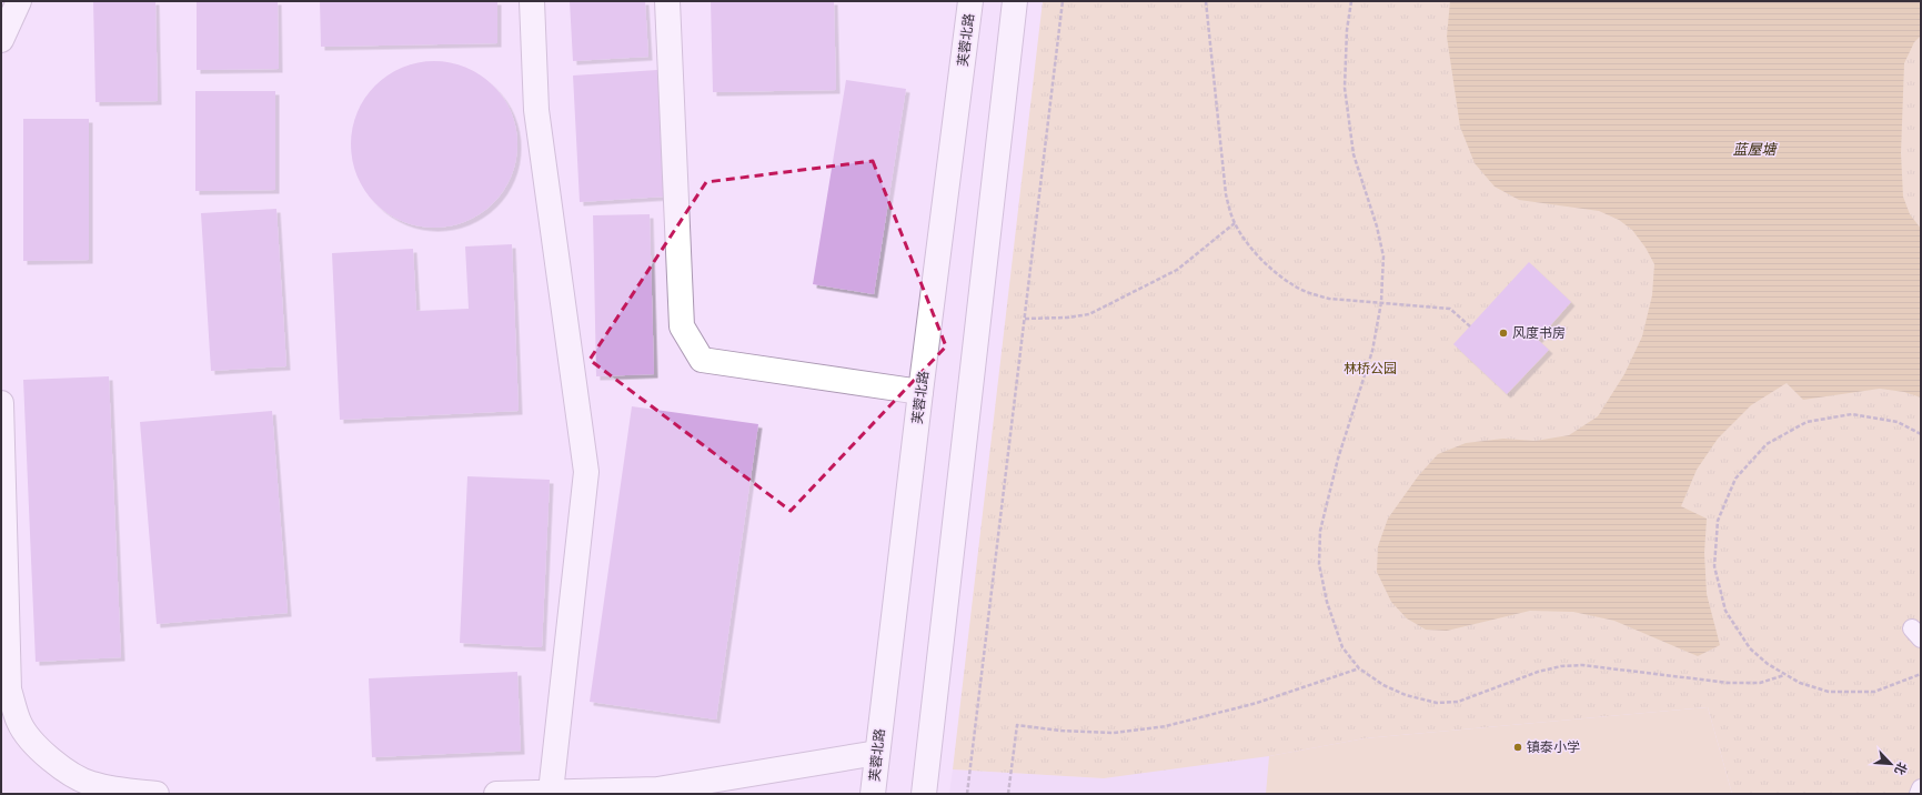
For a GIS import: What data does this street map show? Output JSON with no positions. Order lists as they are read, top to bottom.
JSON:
{
  "streets": {
    "street": ["芙蓉北路"]
  },
  "water": ["蓝屋塘"],
  "parks": ["林桥公园"],
  "places": ["风度书房", "镇泰小学"],
  "north": "bottom right"
}
